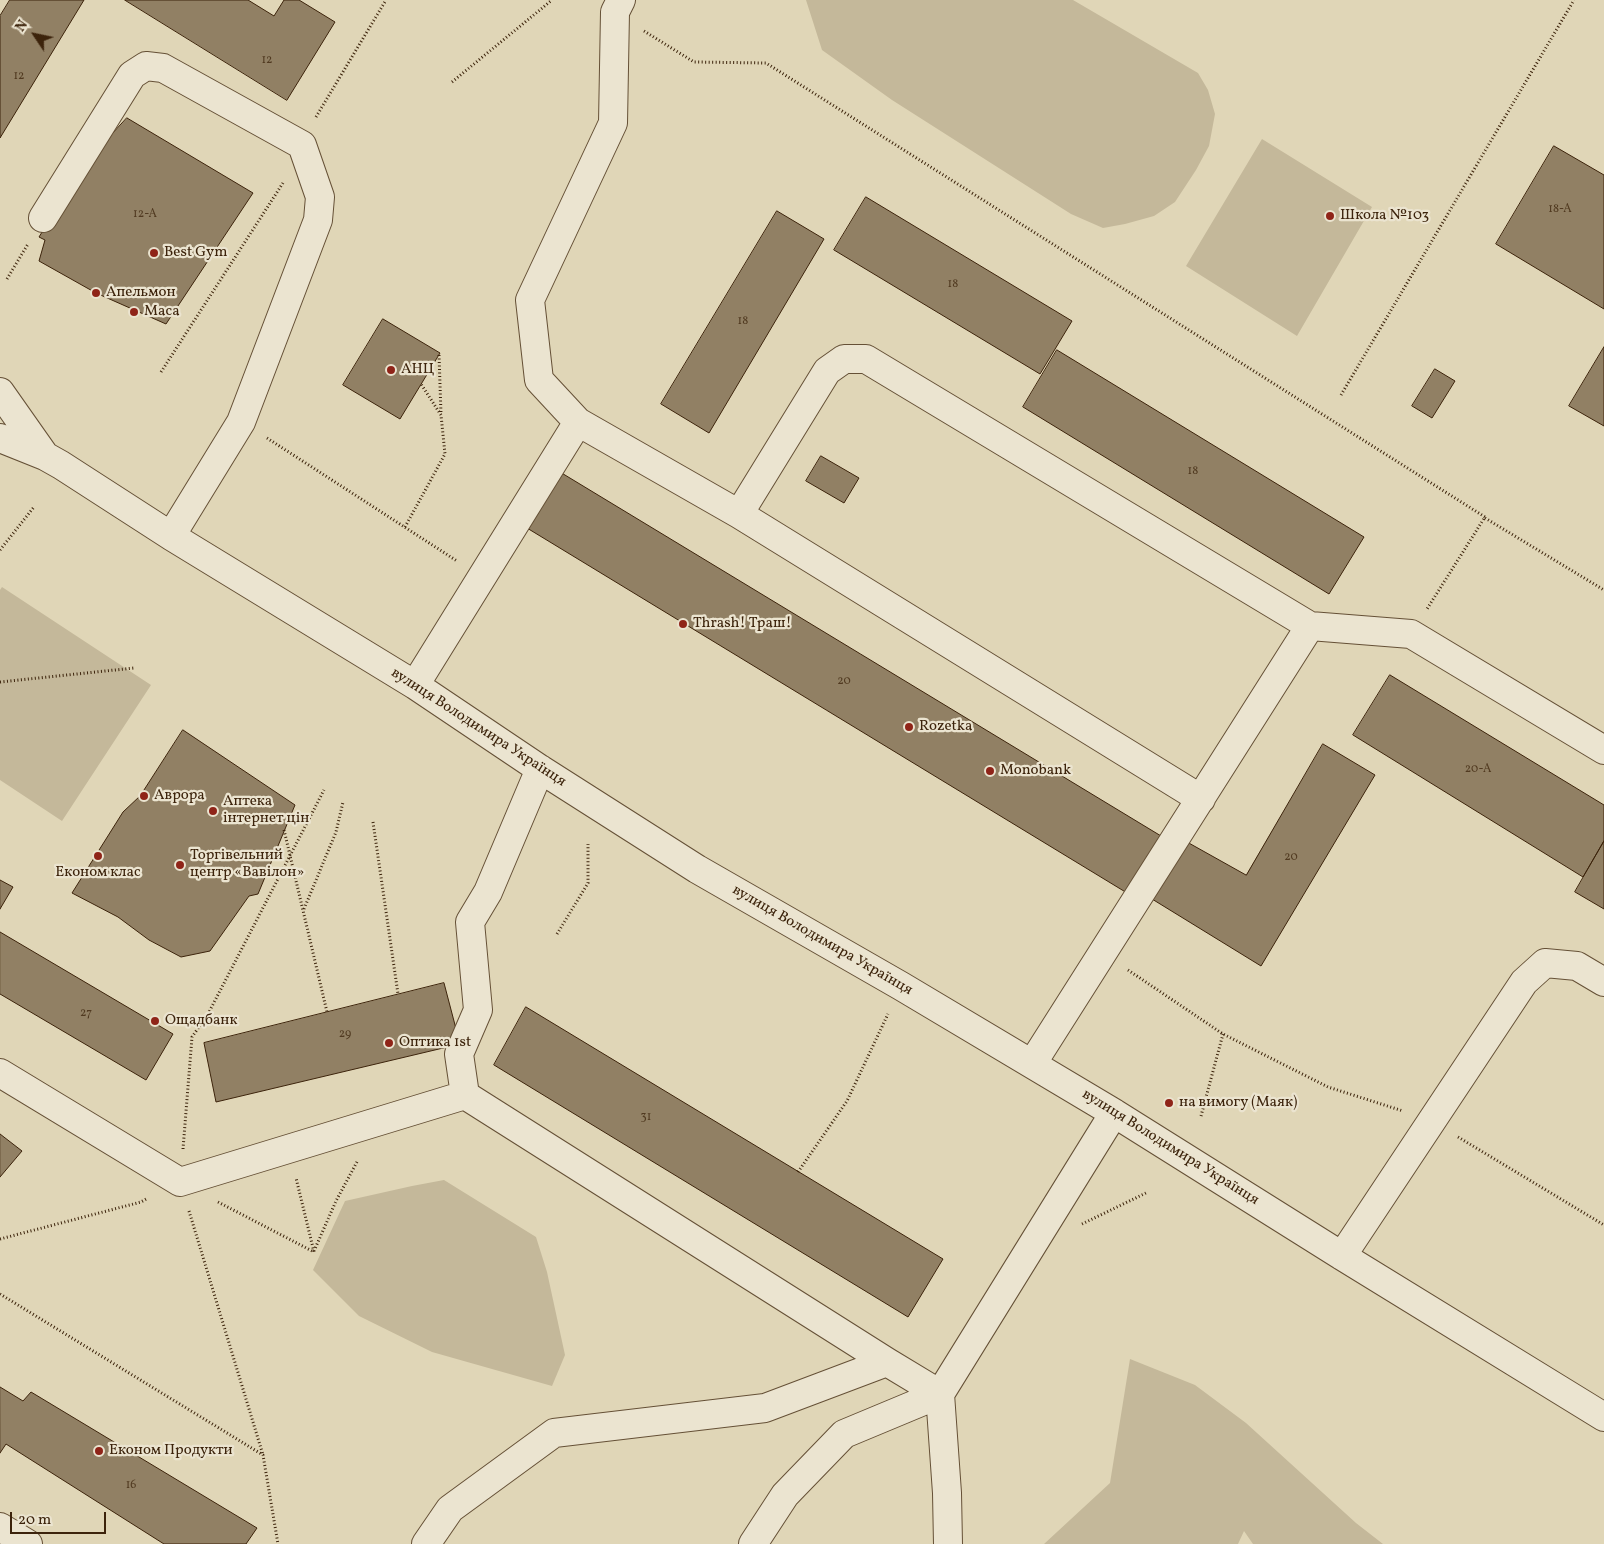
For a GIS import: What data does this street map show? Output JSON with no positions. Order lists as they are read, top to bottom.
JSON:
{
  "streets": {
    "street": ["вулиця Володимира Українця"]
  },
  "places": [
    "Школа №103",
    "Best Gym",
    "Апельмон",
    "Маса",
    "АНЦ",
    "Thrash! Траш!",
    "Rozetka",
    "Monobank",
    "Аврора",
    "Аптека інтернет цін",
    "Економ клас",
    "Торгівельний центр «Вавілон»",
    "Ощадбанк",
    "Оптика 1st",
    "на вимогу (Маяк)",
    "Економ Продукти"
  ],
  "house_numbers": [
    "12",
    "12",
    "18-А",
    "12-А",
    "18",
    "18",
    "18",
    "20",
    "20-А",
    "20",
    "27",
    "29",
    "31",
    "16"
  ],
  "scale_bar": "20 m",
  "north": "top left"
}
